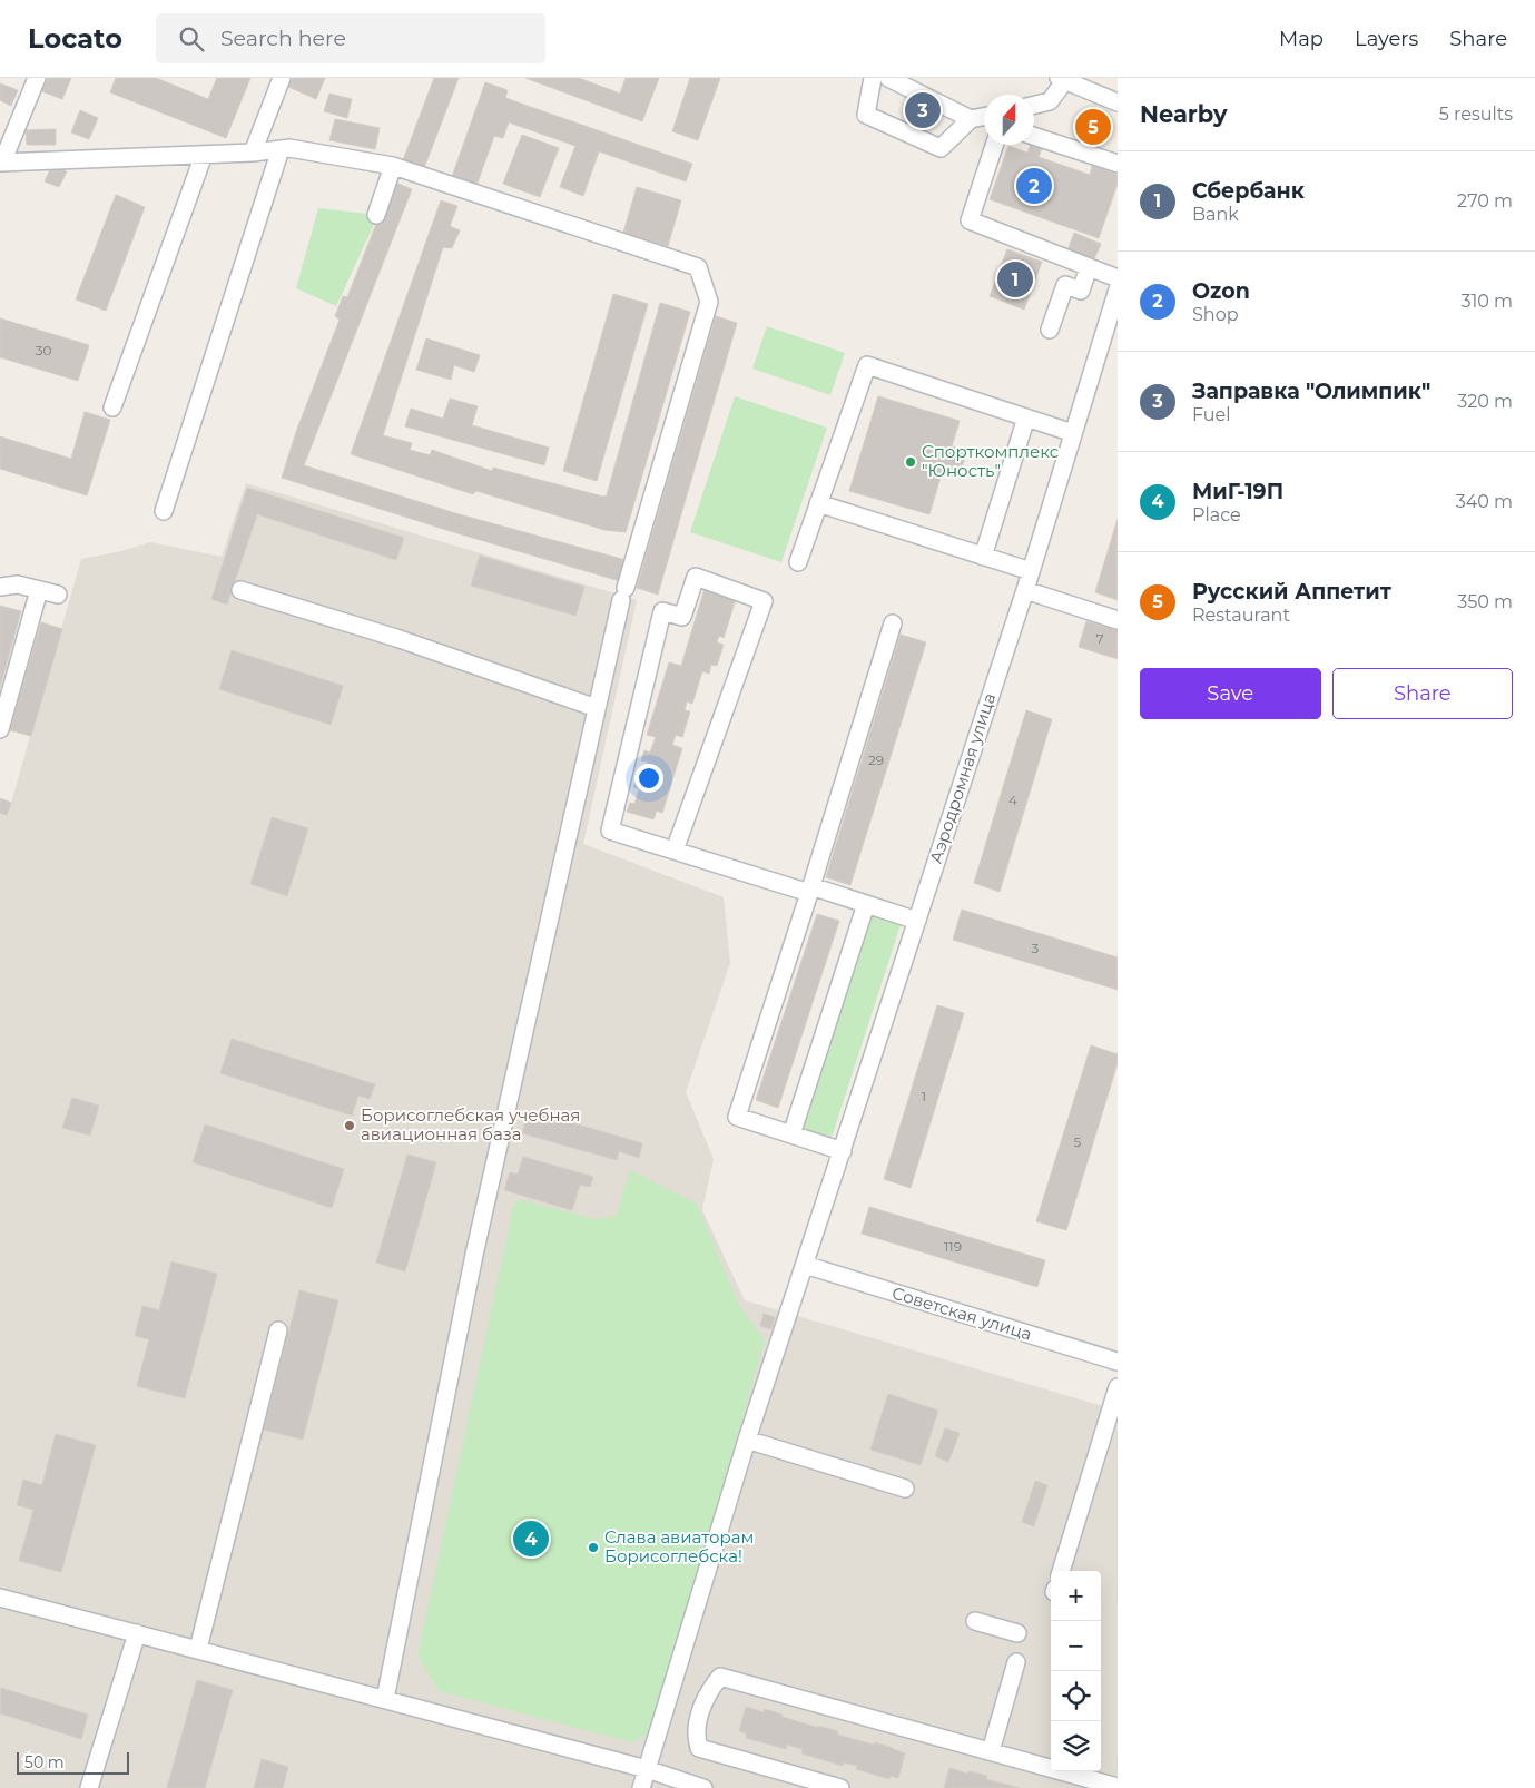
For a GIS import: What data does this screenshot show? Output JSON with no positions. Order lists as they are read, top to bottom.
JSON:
{
  "streets": {
    "street": ["Аэродромная улица", "Советская улица"]
  },
  "crossings": [
    ["Аэродромная улица", "Советская улица"]
  ],
  "places": ["Спорткомплекс \"Юность\"", "Борисоглебская учебная авиационная база", "Слава авиаторам Борисоглебска!"],
  "house_numbers": [
    "30",
    "7",
    "29",
    "4",
    "3",
    "1",
    "5",
    "119"
  ],
  "scale_bar": "50 m",
  "north": "top",
  "page": {
    "header": "Locato",
    "search": "Search here",
    "nav": ["Map", "Layers", "Share"],
    "heading": ["Nearby", "5 results"],
    "pins": [
      "3",
      "5",
      "2",
      "1",
      "4"
    ],
    "list": [
      {
        "mark": "1",
        "name": "Сбербанк",
        "note": "Bank",
        "value": "270 m"
      },
      {
        "mark": "2",
        "name": "Ozon",
        "note": "Shop",
        "value": "310 m"
      },
      {
        "mark": "3",
        "name": "Заправка \"Олимпик\"",
        "note": "Fuel",
        "value": "320 m"
      },
      {
        "mark": "4",
        "name": "МиГ-19П",
        "note": "Place",
        "value": "340 m"
      },
      {
        "mark": "5",
        "name": "Русский Аппетит",
        "note": "Restaurant",
        "value": "350 m"
      }
    ],
    "buttons": ["Save", "Share"],
    "map_buttons": ["+", "−"],
    "scale": "50 m"
  }
}
